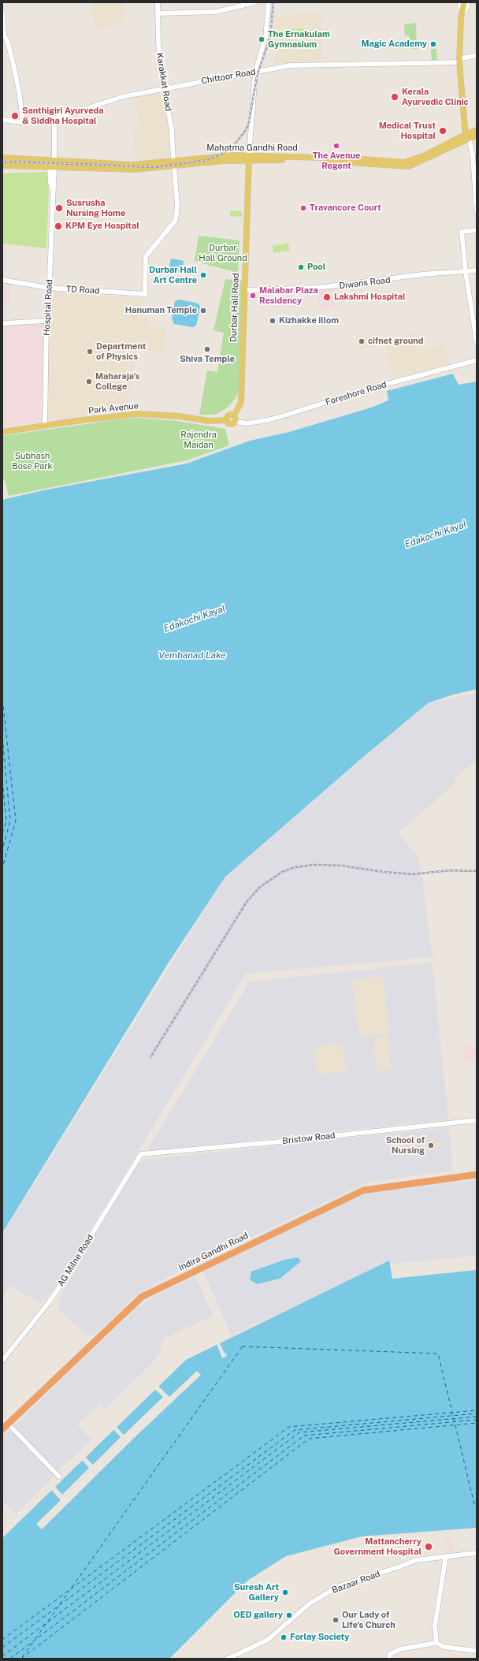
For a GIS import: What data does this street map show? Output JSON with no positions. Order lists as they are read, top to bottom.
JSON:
{
  "streets": {
    "highway": ["Indira Gandhi Road"],
    "main road": ["Mahatma Gandhi Road", "Durbar Hall Road", "Park Avenue"],
    "street": [
      "Chittoor Road",
      "Karakkat Road",
      "Diwans Road",
      "TD Road",
      "Hospital Road",
      "Foreshore Road",
      "Bristow Road",
      "AG Milne Road",
      "Bazaar Road"
    ]
  },
  "crossings": [
    ["Chittoor Road", "Karakkat Road"],
    ["Karakkat Road", "Mahatma Gandhi Road"],
    ["Karakkat Road", "TD Road"],
    ["Mahatma Gandhi Road", "Hospital Road"],
    ["Mahatma Gandhi Road", "Durbar Hall Road"],
    ["Diwans Road", "Durbar Hall Road"],
    ["TD Road", "Hospital Road"],
    ["Hospital Road", "Park Avenue"],
    ["Durbar Hall Road", "Foreshore Road"],
    ["Durbar Hall Road", "Park Avenue"],
    ["Foreshore Road", "Park Avenue"],
    ["Bristow Road", "AG Milne Road"]
  ],
  "water": ["Edakochi Kayal", "Vembanad Lake"],
  "parks": ["Durbar Hall Ground", "Rajendra Maidan", "Subhash Bose Park"],
  "places": [
    "The Ernakulam Gymnasium",
    "Magic Academy",
    "Kerala Ayurvedic Clinic",
    "Santhigiri Ayurveda & Siddha Hospital",
    "Medical Trust Hospital",
    "The Avenue Regent",
    "Susrusha Nursing Home",
    "Travancore Court",
    "KPM Eye Hospital",
    "Pool",
    "Durbar Hall Art Centre",
    "Malabar Plaza Residency",
    "Lakshmi Hospital",
    "Hanuman Temple",
    "Kizhakke illom",
    "cifnet ground",
    "Shiva Temple",
    "Department of Physics",
    "Maharaja's College",
    "School of Nursing",
    "Mattancherry Government Hospital",
    "Suresh Art Gallery",
    "OED gallery",
    "Our Lady of Life's Church",
    "Forlay Society"
  ]
}
